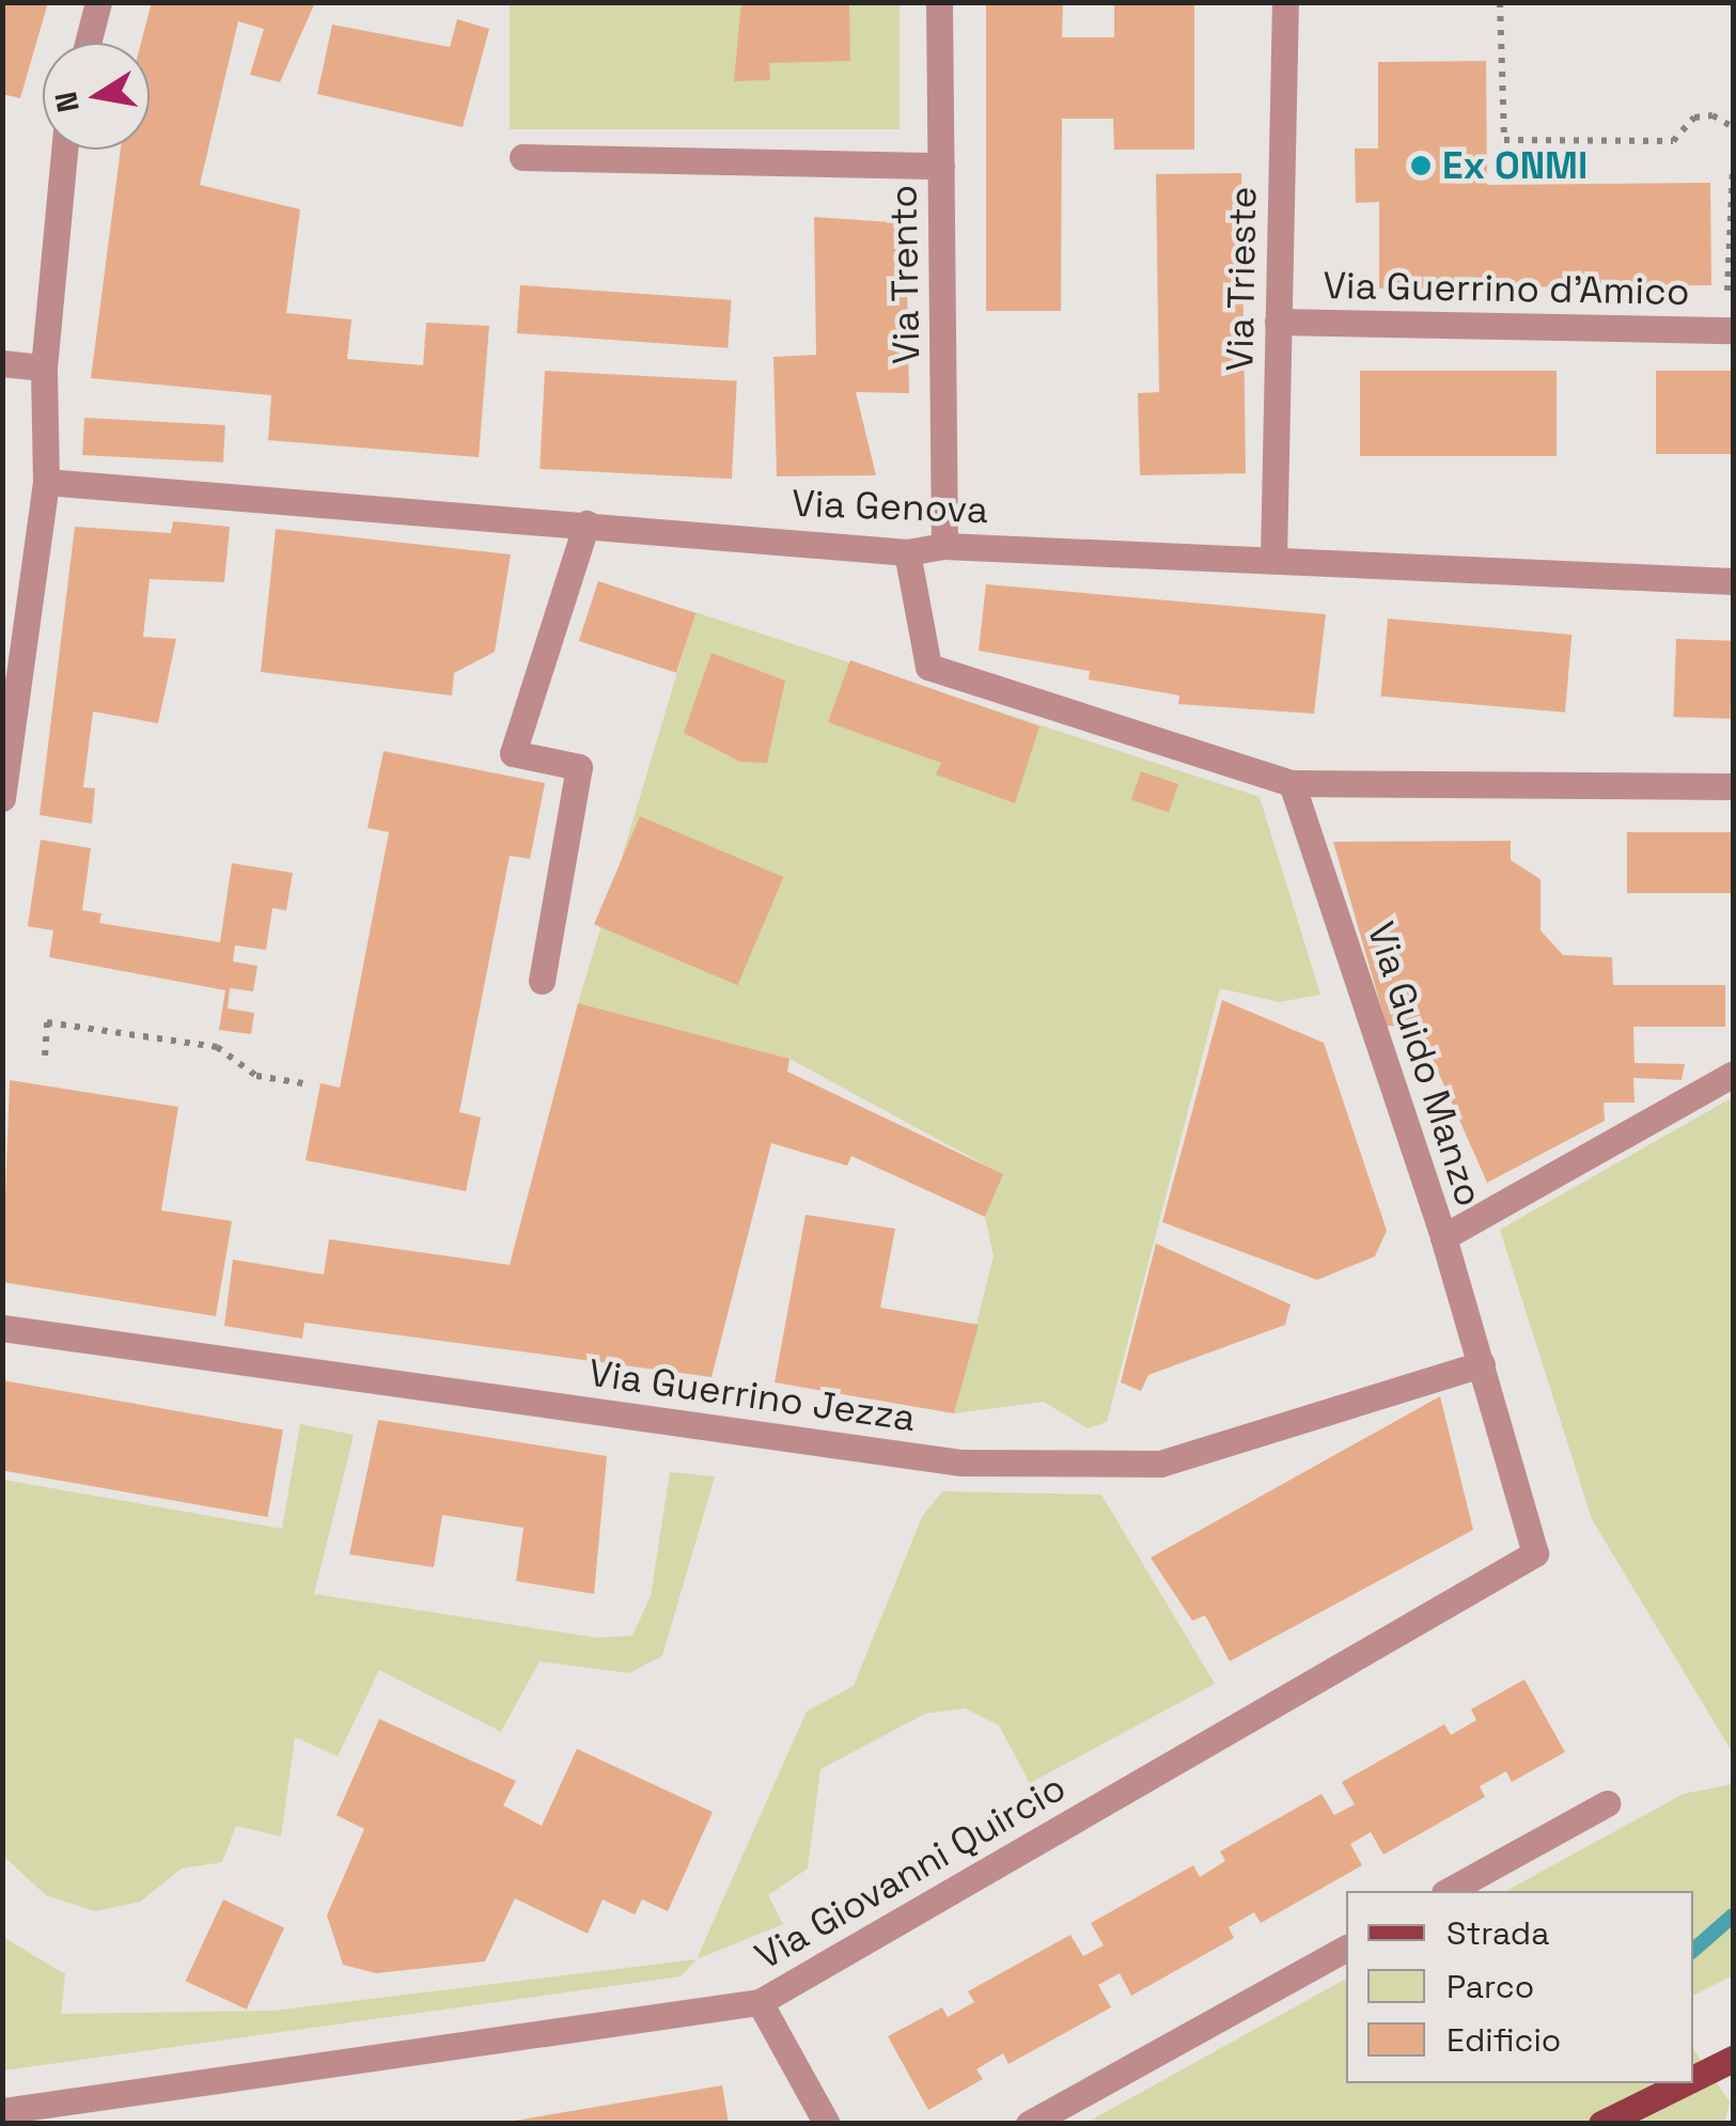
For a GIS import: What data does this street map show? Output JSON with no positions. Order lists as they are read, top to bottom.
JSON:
{
  "streets": {
    "street": [
      "Via Trento",
      "Via Trieste",
      "Via Guerrino d'Amico",
      "Via Genova",
      "Via Guido Manzo",
      "Via Guerrino Jezza",
      "Via Giovanni Quircio"
    ]
  },
  "crossings": [
    ["Via Trento", "Via Genova"],
    ["Via Trieste", "Via Guerrino d'Amico"],
    ["Via Trieste", "Via Genova"],
    ["Via Guerrino Jezza", "Via Giovanni Quircio"]
  ],
  "places": ["Ex ONMI"],
  "legend": ["Strada", "Parco", "Edificio"],
  "north": "left"
}
